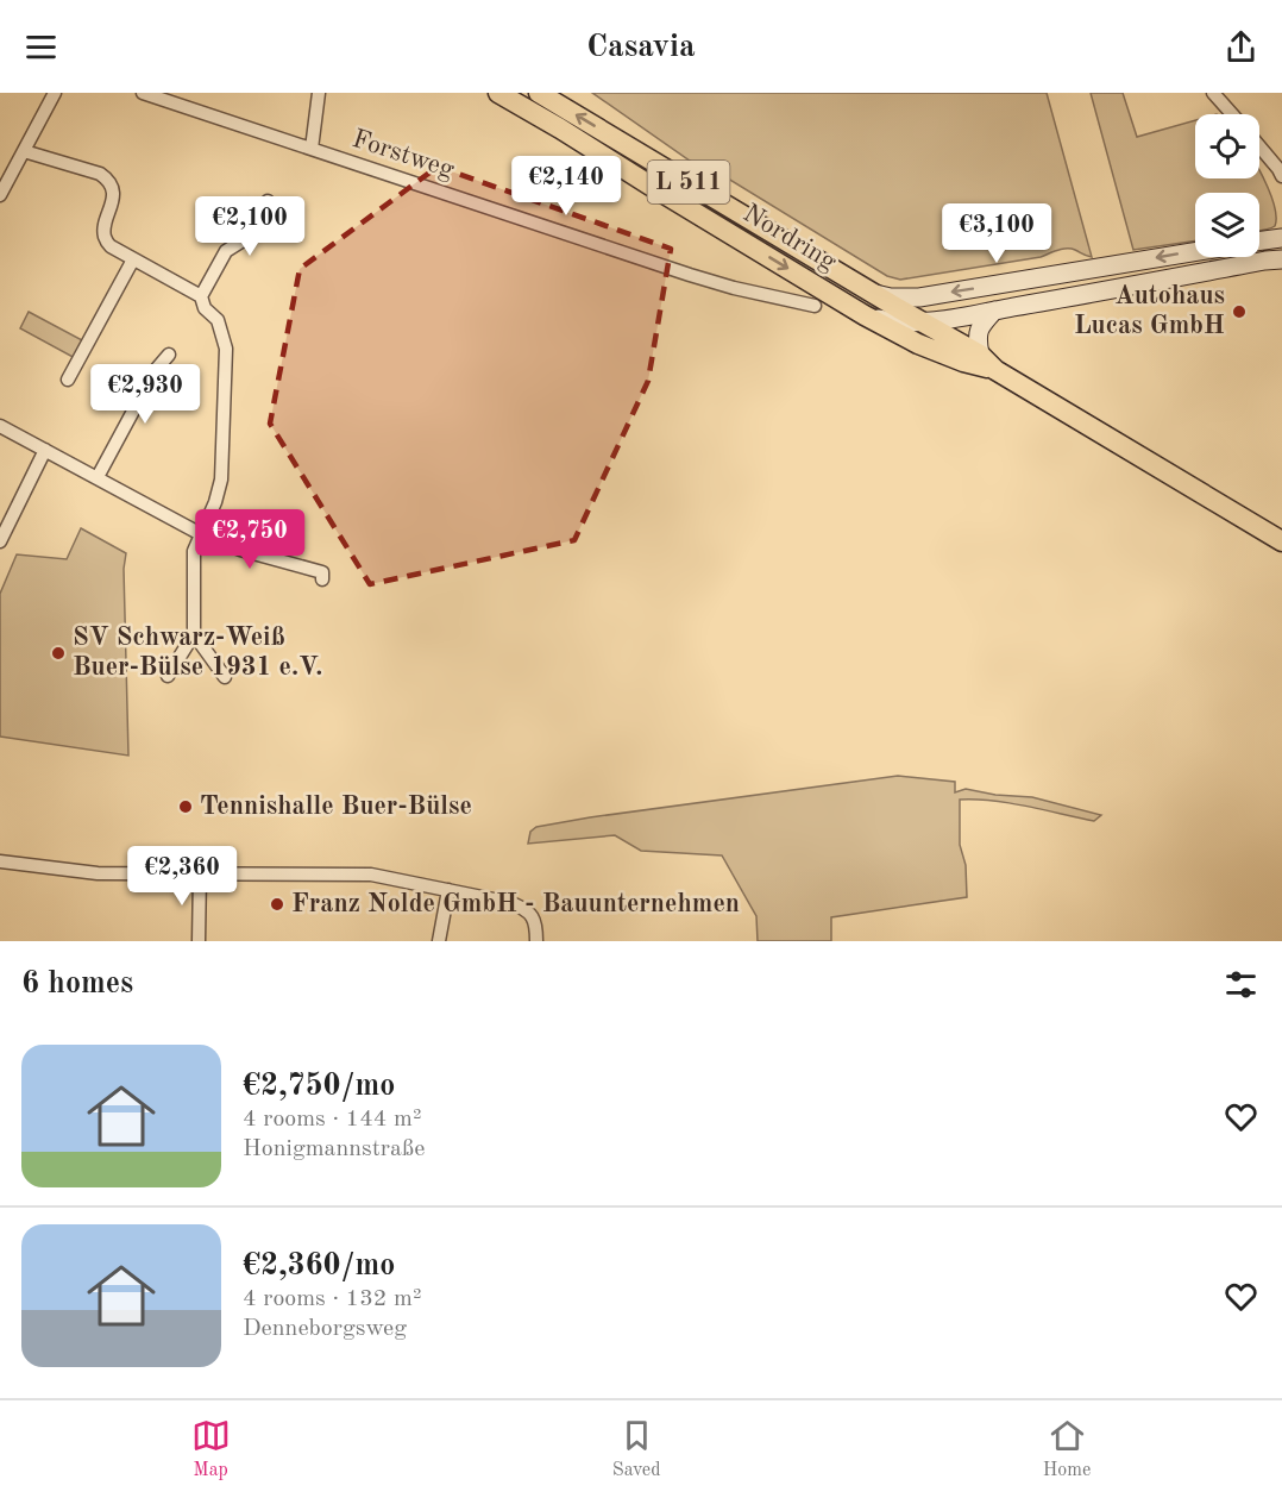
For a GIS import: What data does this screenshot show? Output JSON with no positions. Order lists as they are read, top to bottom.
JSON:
{
  "streets": {
    "main road": ["L 511", "Nordring"],
    "street": ["Forstweg"]
  },
  "crossings": [
    ["L 511", "Nordring"]
  ],
  "places": [
    "Autohaus Lucas GmbH",
    "SV Schwarz-Weiß Buer-Bülse 1931 e.V.",
    "Tennishalle Buer-Bülse",
    "Franz Nolde GmbH - Bauunternehmen"
  ],
  "page": {
    "header": "Casavia",
    "price": [
      "€2,140",
      "€2,100",
      "€3,100",
      "€2,930",
      "€2,750",
      "€2,360"
    ],
    "heading": "6 homes",
    "list": [
      {
        "name": "€2,750/mo",
        "note": "4 rooms · 144 m² · Honigmannstraße"
      },
      {
        "name": "€2,360/mo",
        "note": "4 rooms · 132 m² · Denneborgsweg"
      }
    ],
    "tabs": ["Map", "Saved", "Home"]
  }
}
